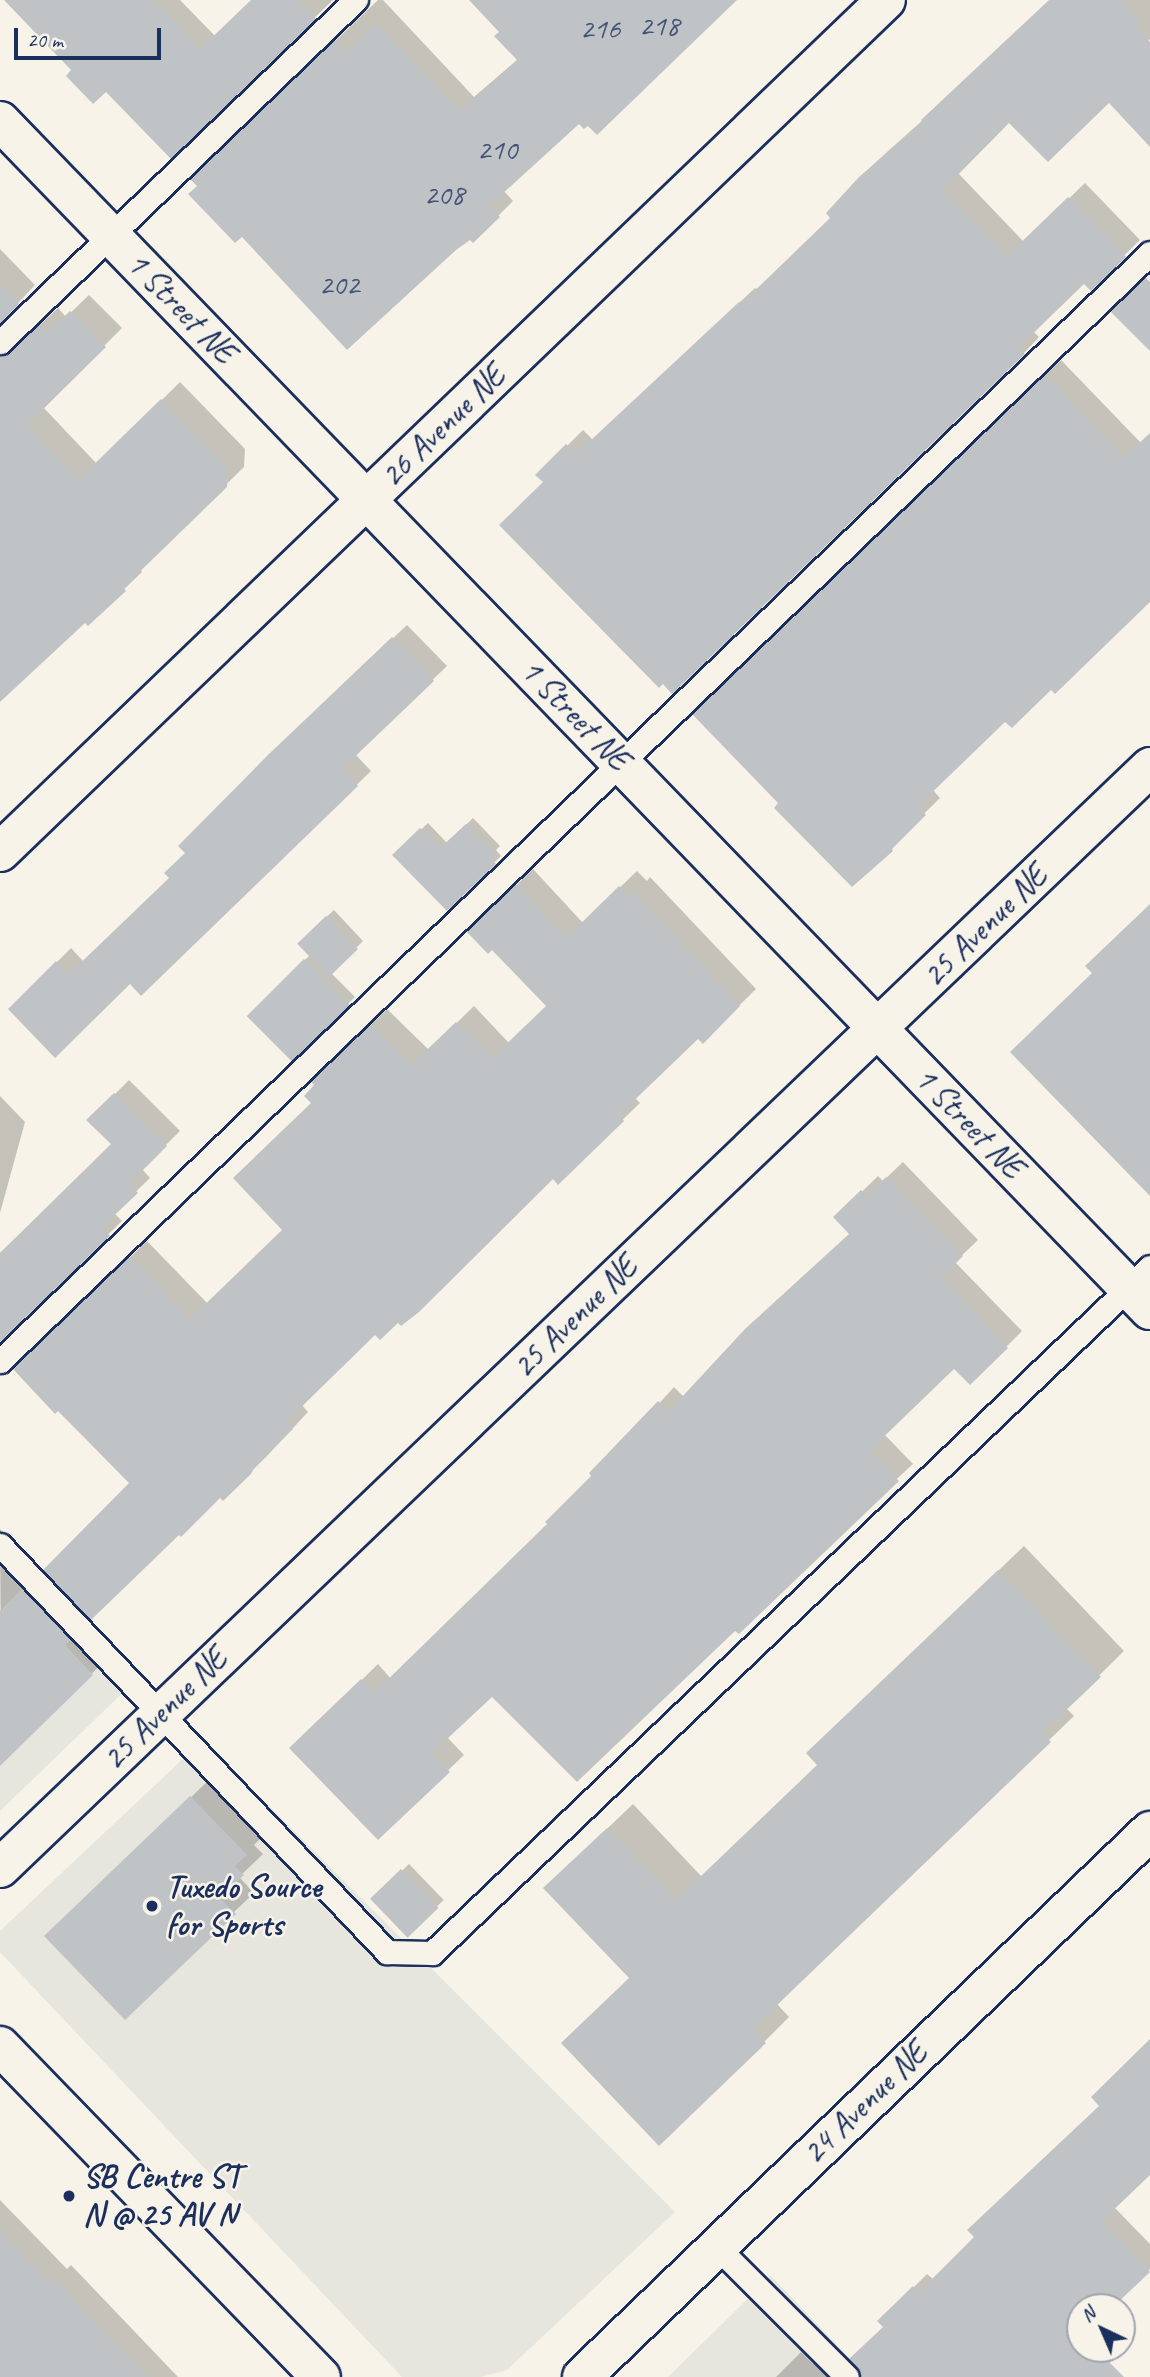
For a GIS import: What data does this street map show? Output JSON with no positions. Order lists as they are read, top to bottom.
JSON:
{
  "streets": {
    "street": [
      "1 Street NE",
      "26 Avenue NE",
      "25 Avenue NE",
      "24 Avenue NE"
    ]
  },
  "crossings": [
    ["1 Street NE", "26 Avenue NE"],
    ["1 Street NE", "25 Avenue NE"]
  ],
  "places": ["Tuxedo Source for Sports", "SB Centre ST N @ 25 AV N"],
  "house_numbers": [
    "218",
    "216",
    "210",
    "208",
    "202"
  ],
  "scale_bar": "20 m",
  "north": "top left"
}
